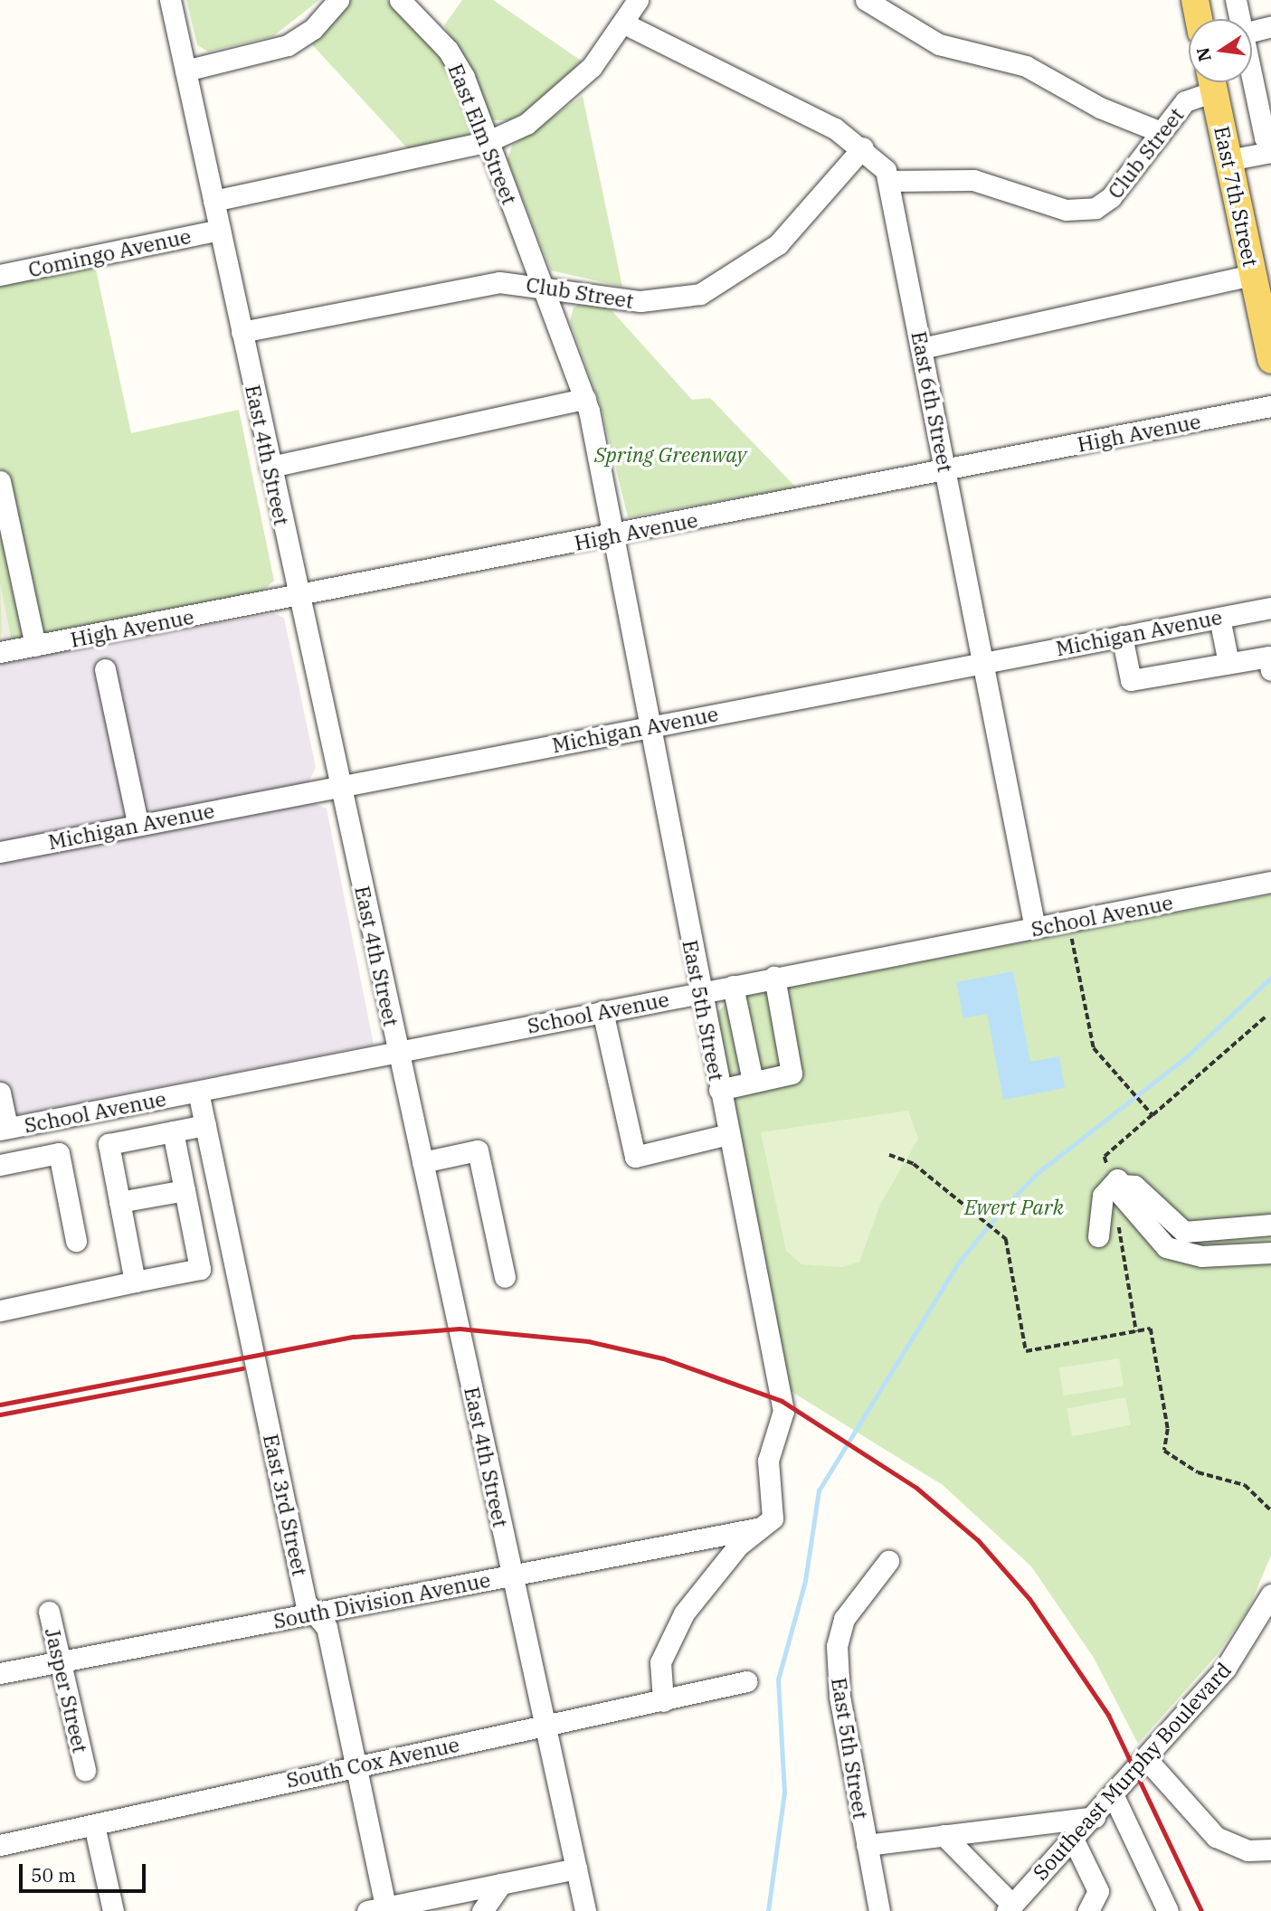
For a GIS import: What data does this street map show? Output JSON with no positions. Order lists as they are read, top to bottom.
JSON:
{
  "streets": {
    "main road": ["East 7th Street"],
    "street": [
      "East Elm Street",
      "Club Street",
      "Comingo Avenue",
      "East 6th Street",
      "High Avenue",
      "East 4th Street",
      "Michigan Avenue",
      "School Avenue",
      "East 5th Street",
      "East 3rd Street",
      "South Division Avenue",
      "Jasper Street",
      "South Cox Avenue",
      "Southeast Murphy Boulevard"
    ]
  },
  "crossings": [
    ["East Elm Street", "Club Street"],
    ["East Elm Street", "East 5th Street"],
    ["Club Street", "East 6th Street"],
    ["Club Street", "East 4th Street"],
    ["Club Street", "East 5th Street"],
    ["Comingo Avenue", "East 4th Street"],
    ["East 6th Street", "High Avenue"],
    ["East 6th Street", "Michigan Avenue"],
    ["East 6th Street", "School Avenue"],
    ["High Avenue", "East 4th Street"],
    ["High Avenue", "East 5th Street"],
    ["East 4th Street", "Michigan Avenue"],
    ["East 4th Street", "School Avenue"],
    ["East 4th Street", "South Division Avenue"],
    ["East 4th Street", "South Cox Avenue"],
    ["Michigan Avenue", "East 5th Street"],
    ["School Avenue", "East 5th Street"],
    ["School Avenue", "East 3rd Street"],
    ["East 5th Street", "South Division Avenue"],
    ["East 3rd Street", "South Division Avenue"],
    ["East 3rd Street", "South Cox Avenue"],
    ["South Division Avenue", "Jasper Street"]
  ],
  "parks": ["Spring Greenway", "Ewert Park"],
  "scale_bar": "50 m",
  "north": "left"
}
